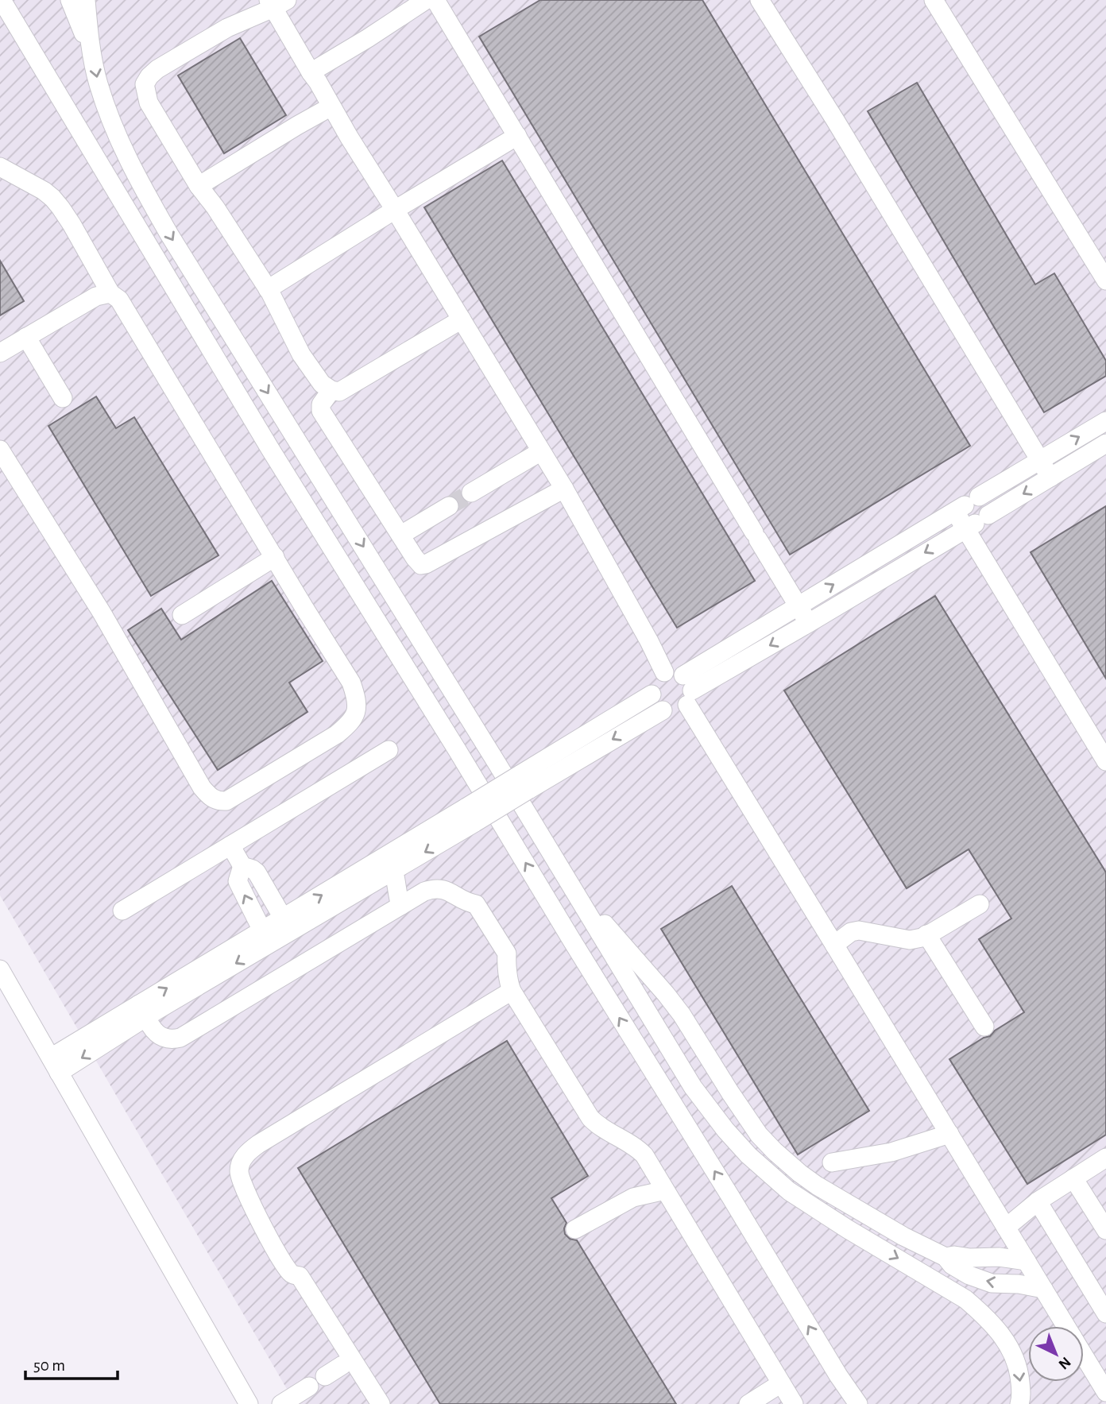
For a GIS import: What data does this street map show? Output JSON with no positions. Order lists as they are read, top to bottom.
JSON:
{
  "scale_bar": "50 m",
  "north": "bottom right"
}
